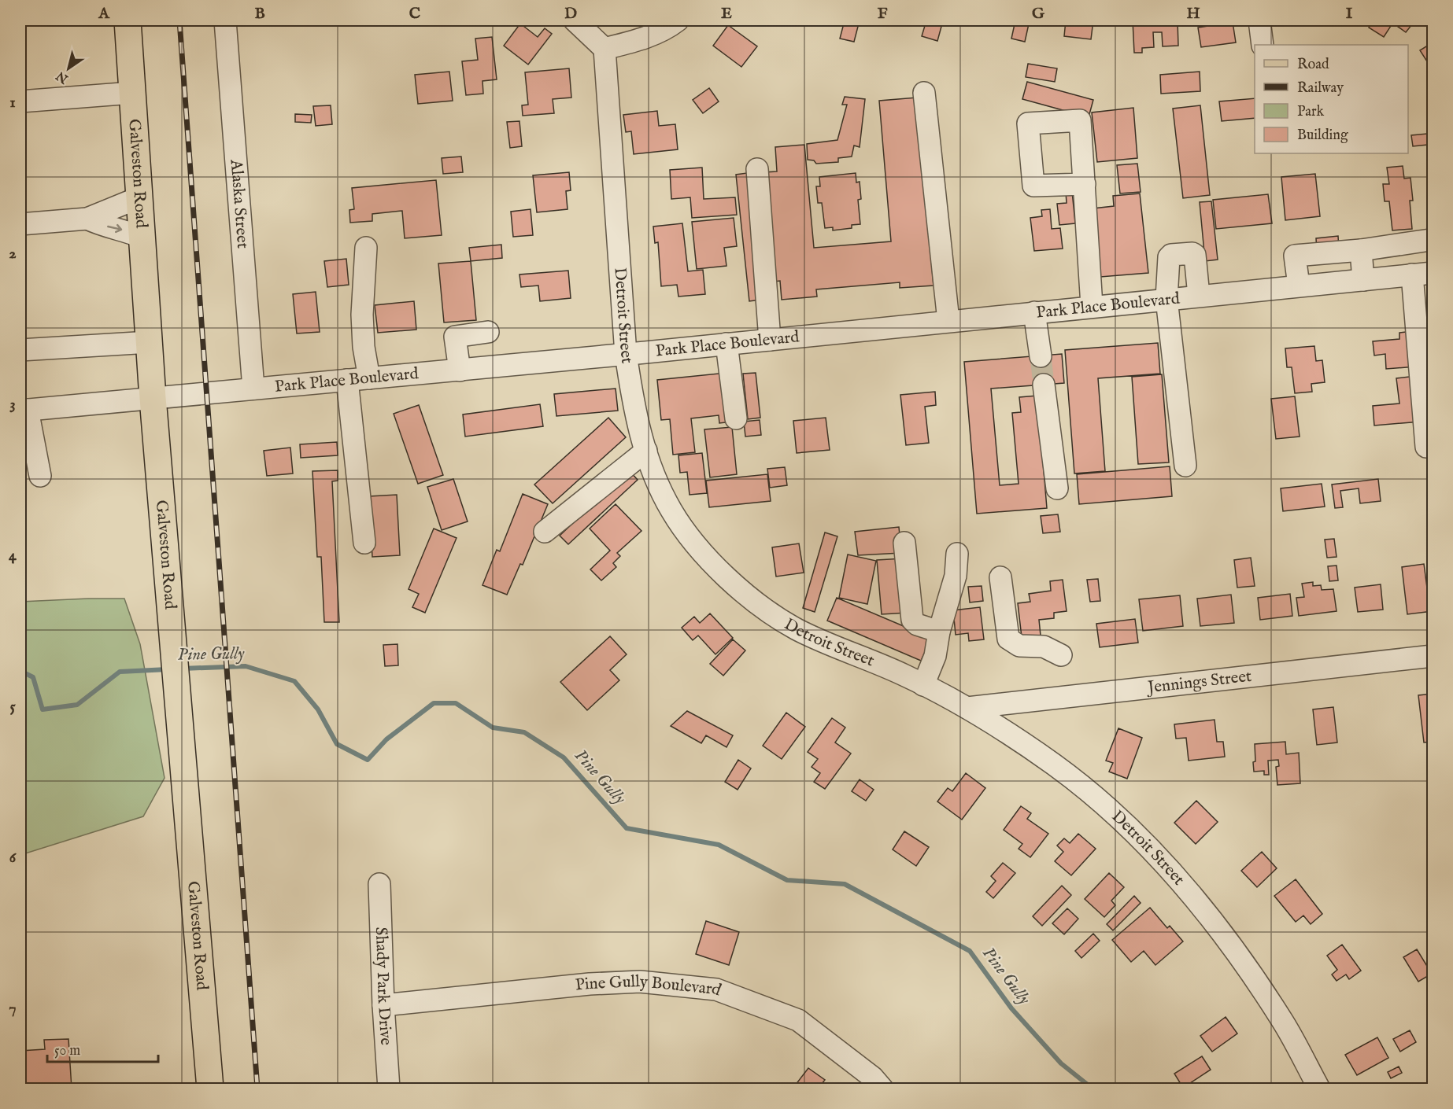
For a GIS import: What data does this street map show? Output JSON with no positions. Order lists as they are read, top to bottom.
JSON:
{
  "streets": {
    "main road": ["Galveston Road"],
    "street": [
      "Alaska Street",
      "Park Place Boulevard",
      "Detroit Street",
      "Jennings Street",
      "Shady Park Drive",
      "Pine Gully Boulevard"
    ]
  },
  "crossings": [
    ["Galveston Road", "Park Place Boulevard"],
    ["Alaska Street", "Park Place Boulevard"],
    ["Park Place Boulevard", "Detroit Street"],
    ["Detroit Street", "Jennings Street"],
    ["Shady Park Drive", "Pine Gully Boulevard"]
  ],
  "water": ["Pine Gully"],
  "legend": [
    "Road",
    "Railway",
    "Park",
    "Building"
  ],
  "scale_bar": "50 m",
  "north": "bottom left",
  "grid": {
    "columns": [
      "A",
      "B",
      "C",
      "D",
      "E",
      "F",
      "G",
      "H",
      "I"
    ],
    "rows": [
      "1",
      "2",
      "3",
      "4",
      "5",
      "6",
      "7"
    ]
  }
}
